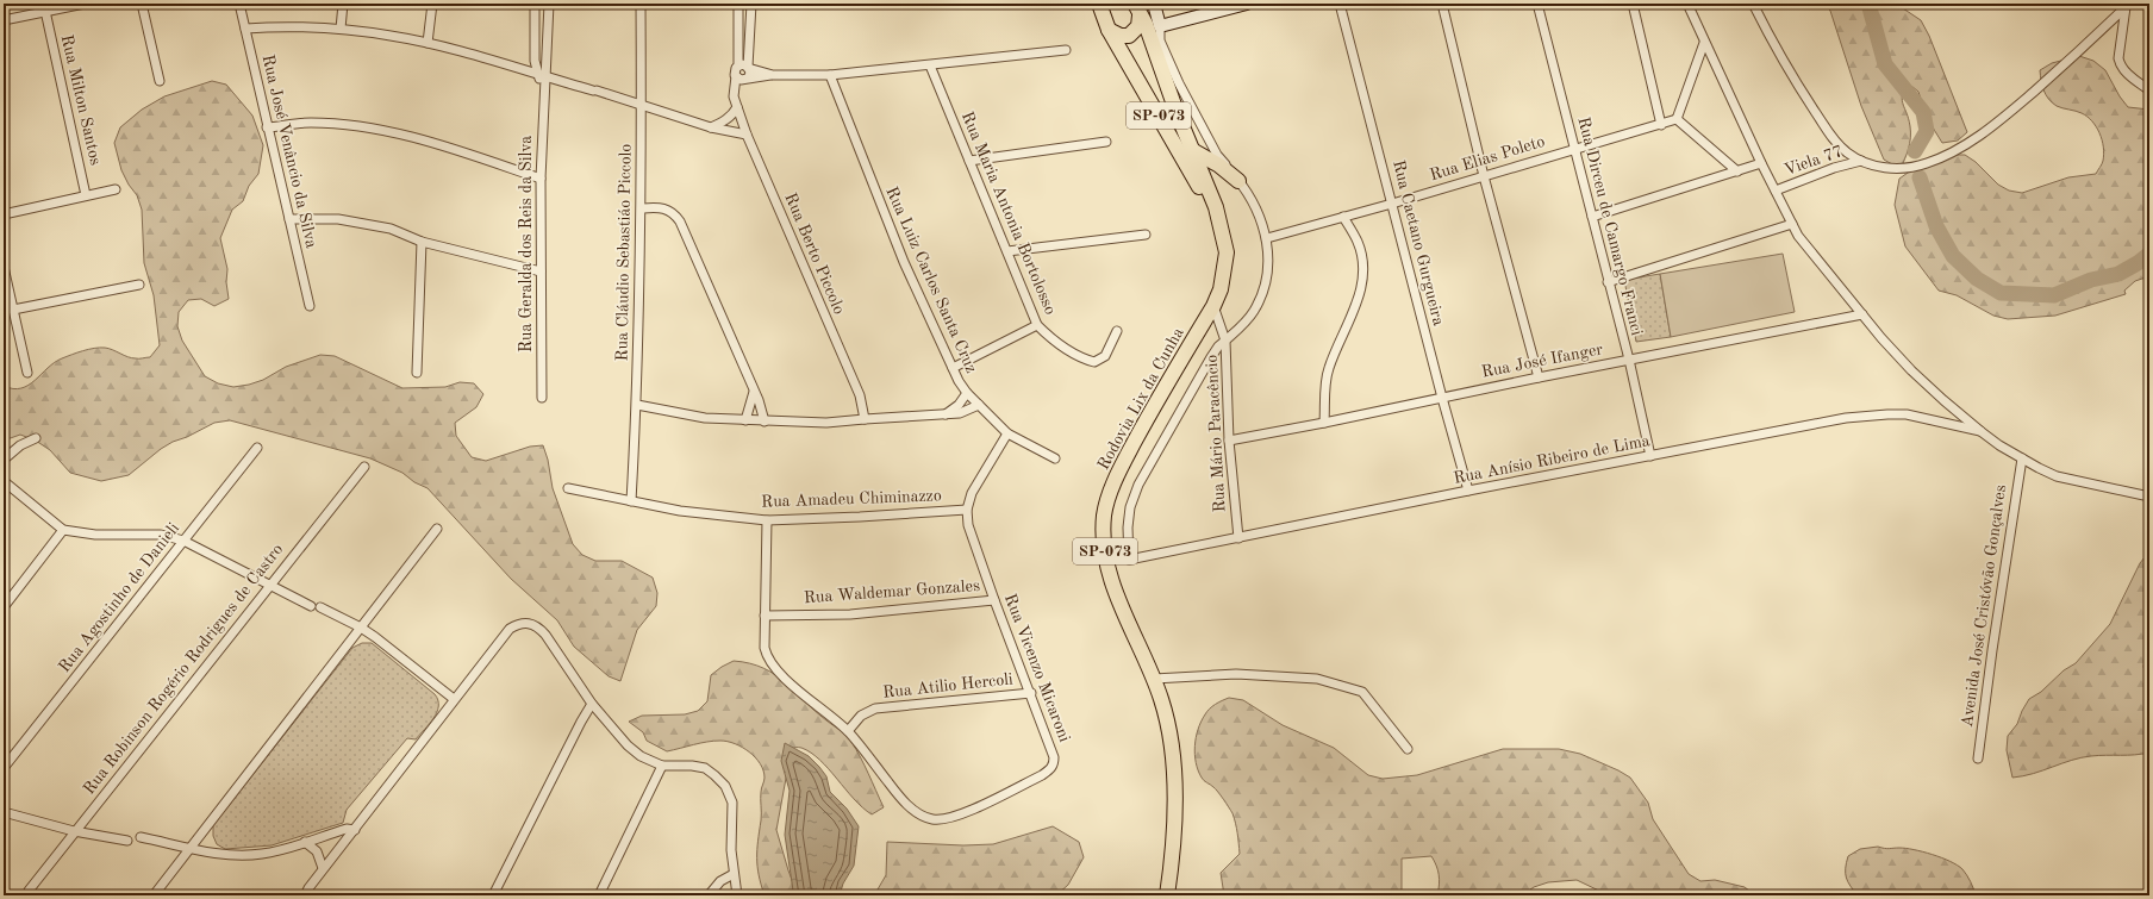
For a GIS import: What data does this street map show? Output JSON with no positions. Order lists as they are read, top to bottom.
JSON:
{
  "streets": {
    "main road": ["SP-073", "Rodovia Lix da Cunha"],
    "street": [
      "Rua Milton Santos",
      "Rua José Venâncio da Silva",
      "Rua Elias Poleto",
      "Viela 77",
      "Rua Maria Antonia Bortolosso",
      "Rua Dirceu de Camargo Franci",
      "Rua Caetano Gurgueira",
      "Rua Geralda dos Reis da Silva",
      "Rua Cláudio Sebastiáo Piccolo",
      "Rua Berto Piccolo",
      "Rua Luiz Carlos Santa Cruz",
      "Rua José Ifanger",
      "Rua Mário Paracêncio",
      "Rua Anísio Ribeiro de Lima",
      "Rua Amadeu Chiminazzo",
      "Rua Waldemar Gonzales",
      "Rua Agostinho de Danieli",
      "Avenida José Cristóvão Gonçalves",
      "Rua Vicenzo Micaroni",
      "Rua Robinson Rogério Rodrigues de Castro",
      "Rua Atilio Hercoli"
    ]
  },
  "crossings": [
    ["Rua Elias Poleto", "Rua Dirceu de Camargo Franci"],
    ["Rua Elias Poleto", "Rua Caetano Gurgueira"],
    ["Rua Elias Poleto", "Rua Mário Paracêncio"],
    ["Rua Dirceu de Camargo Franci", "Rua José Ifanger"],
    ["Rua Dirceu de Camargo Franci", "Rua Anísio Ribeiro de Lima"],
    ["Rua Caetano Gurgueira", "Rua José Ifanger"],
    ["Rua Caetano Gurgueira", "Rua Anísio Ribeiro de Lima"],
    ["Rua Cláudio Sebastiáo Piccolo", "Rua Amadeu Chiminazzo"],
    ["Rua Luiz Carlos Santa Cruz", "Rua Vicenzo Micaroni"],
    ["Rua José Ifanger", "Rua Mário Paracêncio"],
    ["Rua Mário Paracêncio", "Rua Anísio Ribeiro de Lima"],
    ["Rua Amadeu Chiminazzo", "Rua Vicenzo Micaroni"],
    ["Rua Waldemar Gonzales", "Rua Vicenzo Micaroni"],
    ["Rua Vicenzo Micaroni", "Rua Atilio Hercoli"]
  ]
}
